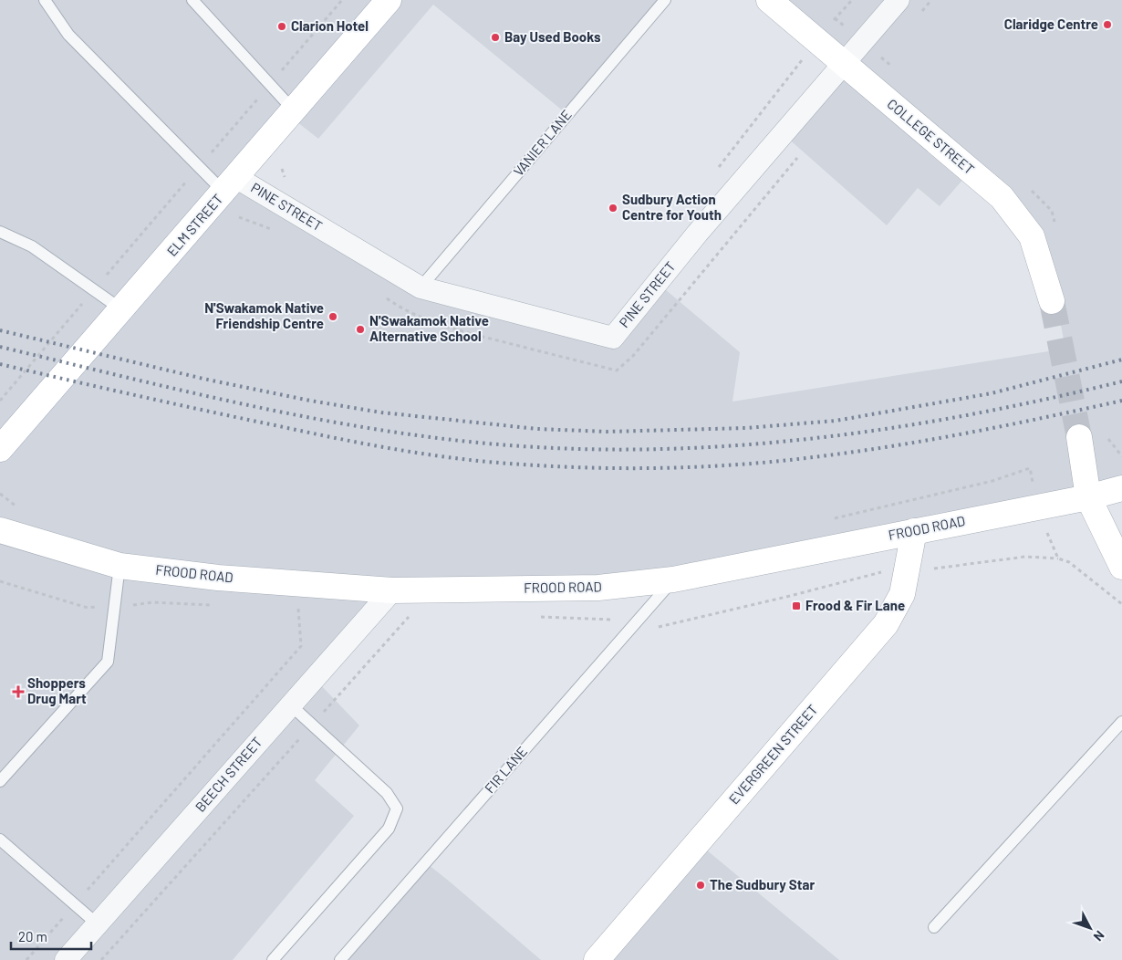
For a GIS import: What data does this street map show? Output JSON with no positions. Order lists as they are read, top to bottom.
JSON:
{
  "streets": {
    "street": [
      "COLLEGE STREET",
      "PINE STREET",
      "ELM STREET",
      "FROOD ROAD",
      "EVERGREEN STREET",
      "BEECH STREET"
    ],
    "lane": ["VANIER LANE", "FIR LANE"]
  },
  "crossings": [
    ["COLLEGE STREET", "PINE STREET"],
    ["VANIER LANE", "PINE STREET"],
    ["PINE STREET", "ELM STREET"],
    ["FROOD ROAD", "EVERGREEN STREET"],
    ["FROOD ROAD", "FIR LANE"],
    ["FROOD ROAD", "BEECH STREET"]
  ],
  "places": {
    "other": [
      "Claridge Centre",
      "Clarion Hotel",
      "Bay Used Books",
      "Sudbury Action Centre for Youth",
      "N'Swakamok Native Friendship Centre",
      "N'Swakamok Native Alternative School",
      "The Sudbury Star"
    ],
    "transit": ["Frood & Fir Lane"],
    "health": ["Shoppers Drug Mart"]
  },
  "scale_bar": "20 m",
  "north": "bottom right"
}
